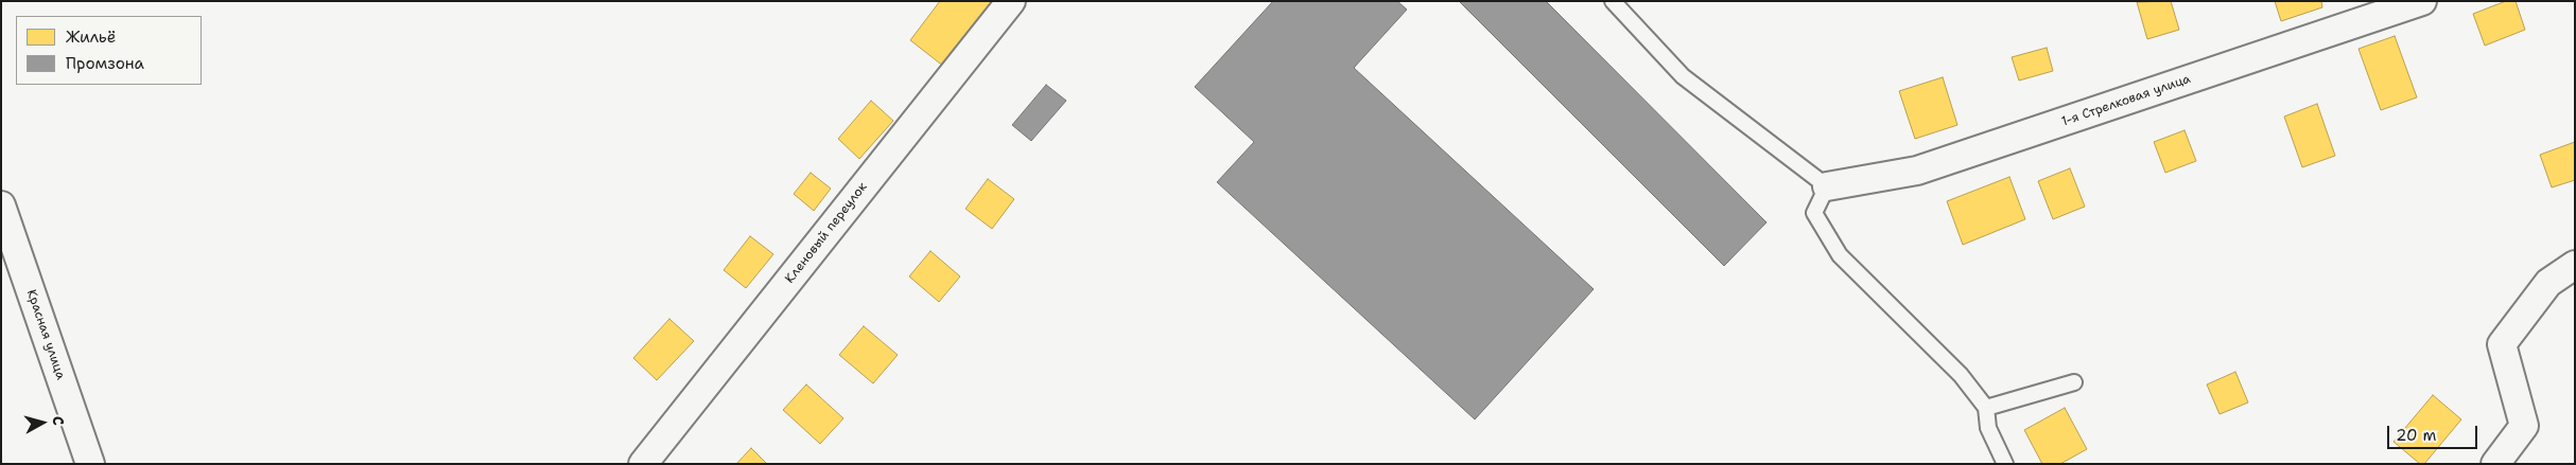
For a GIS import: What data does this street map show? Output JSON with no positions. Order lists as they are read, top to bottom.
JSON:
{
  "streets": {
    "street": ["1-я Стрелковая улица", "Кленовый переулок", "Красная улица"]
  },
  "legend": ["Жильё", "Промзона"],
  "scale_bar": "20 m",
  "north": "right"
}
